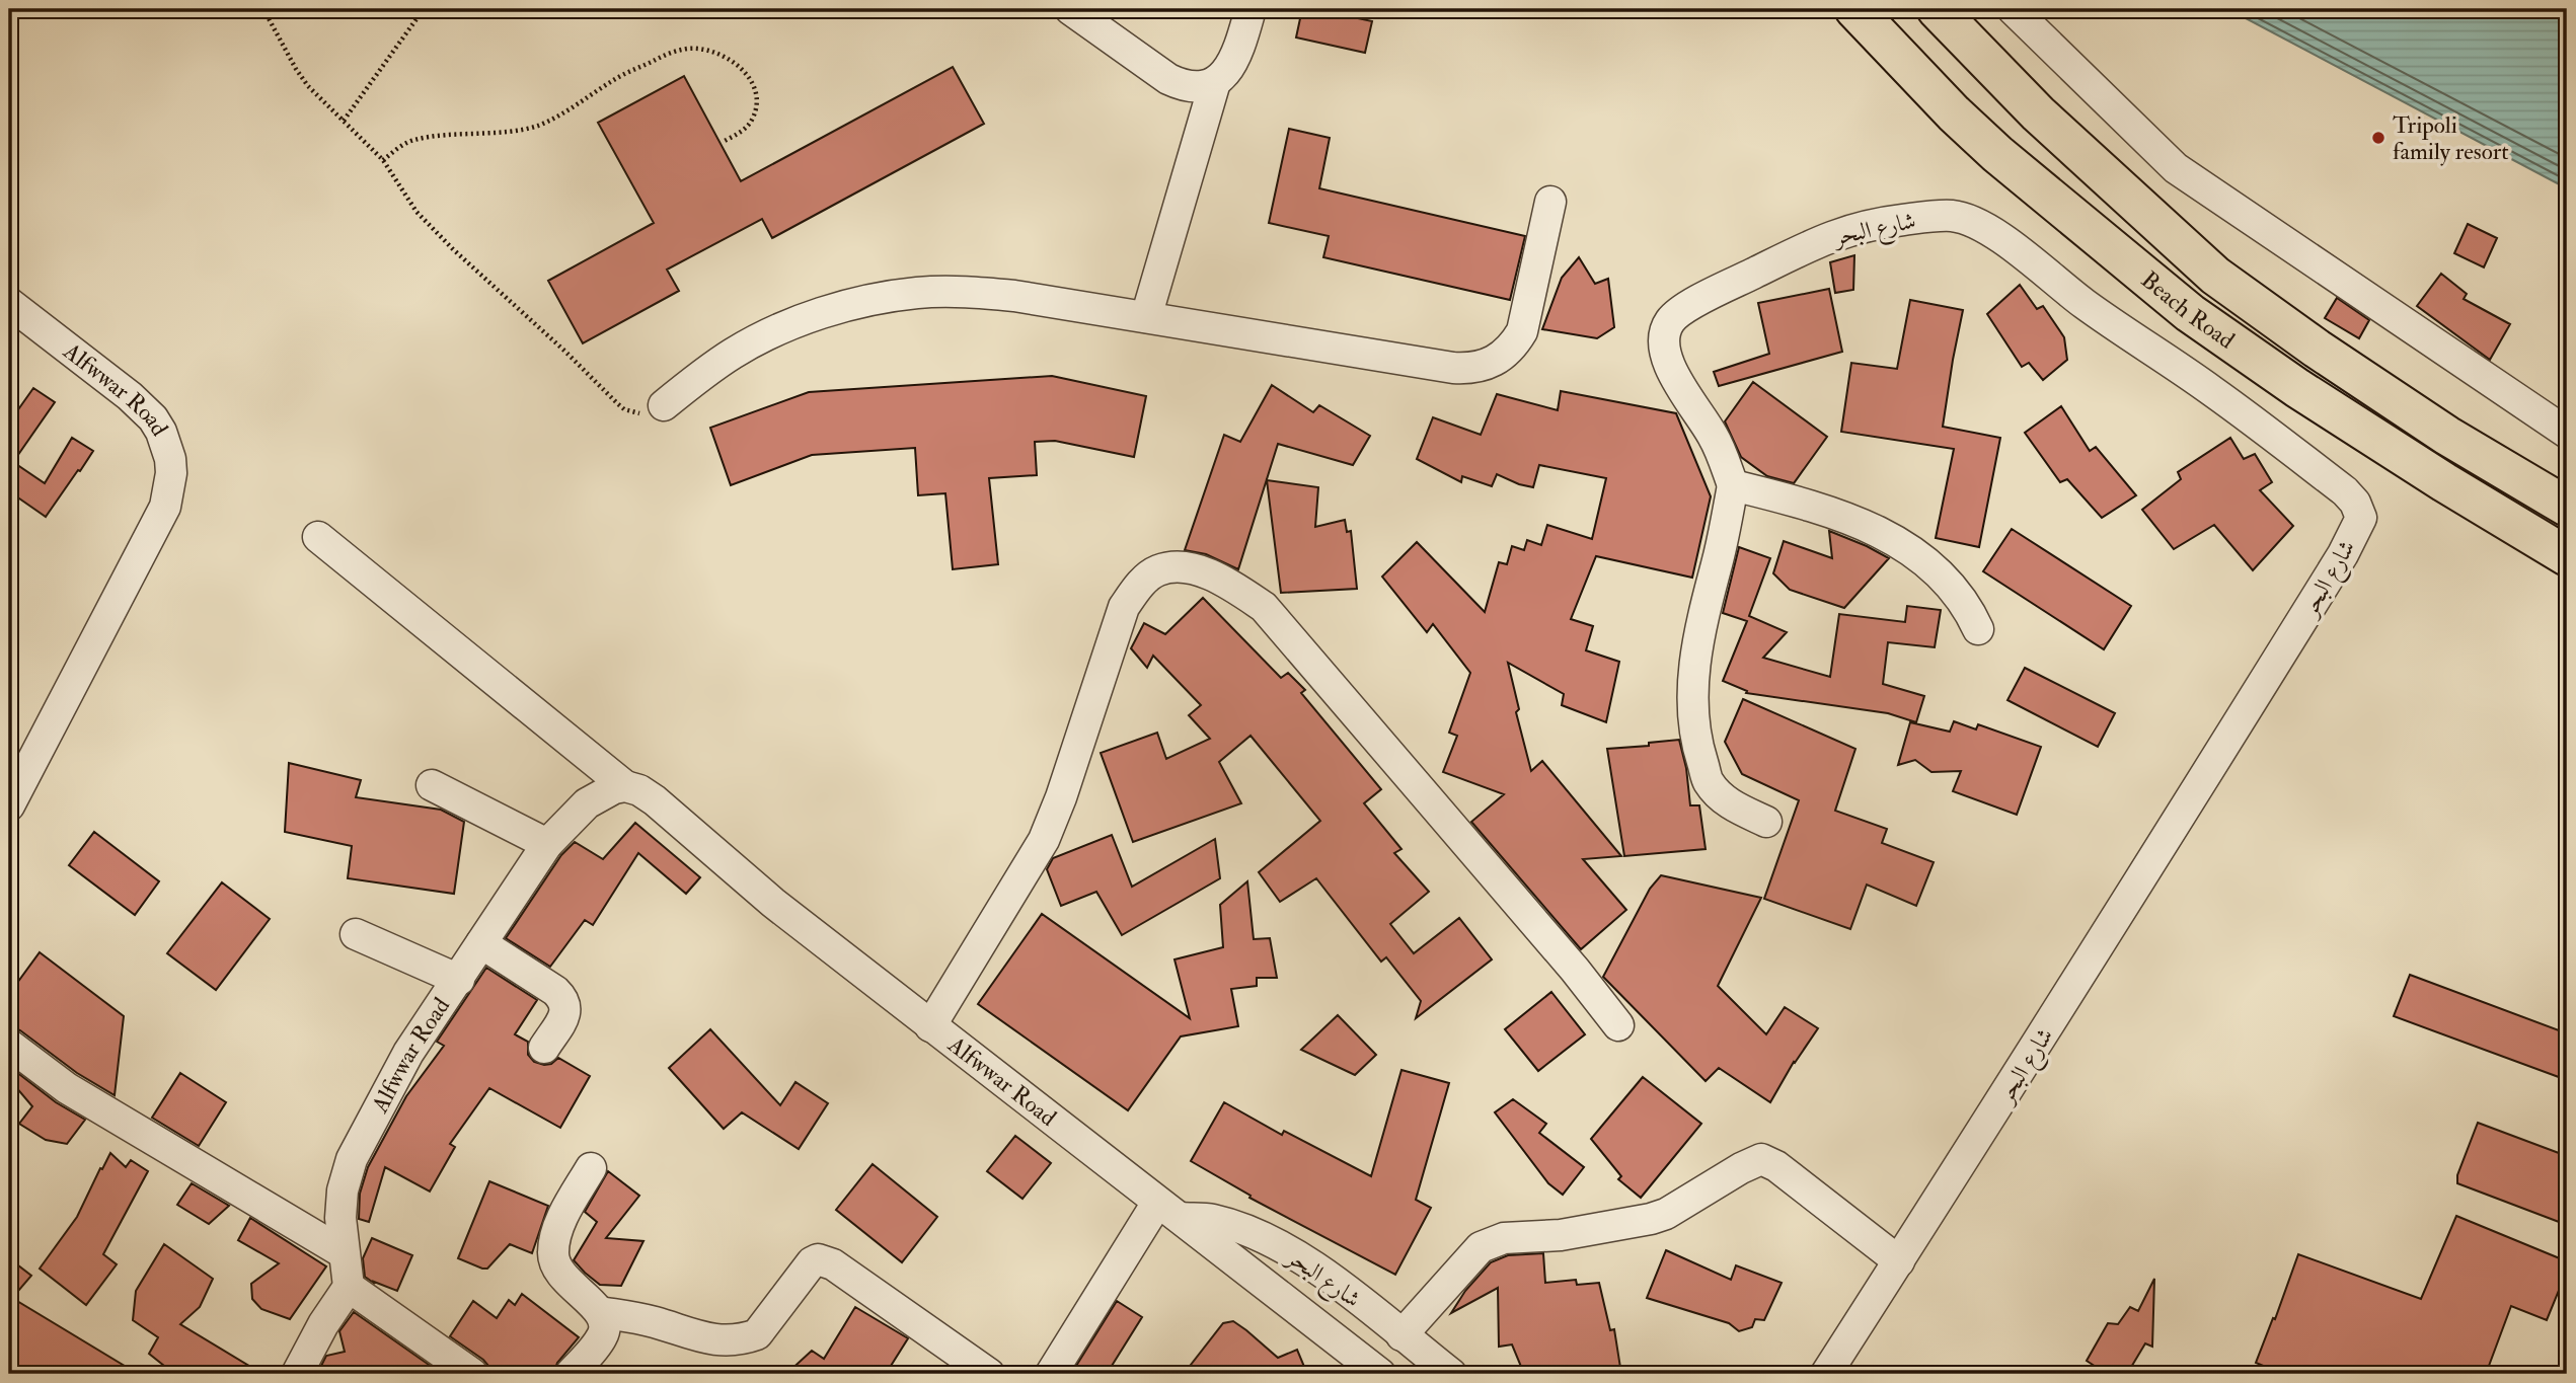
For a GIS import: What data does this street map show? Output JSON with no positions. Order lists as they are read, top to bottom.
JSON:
{
  "streets": {
    "highway": ["Beach Road"],
    "street": ["شارع البحر", "Alfwwar Road"]
  },
  "crossings": [
    ["شارع البحر", "Alfwwar Road"]
  ],
  "places": ["Tripoli family resort"]
}
